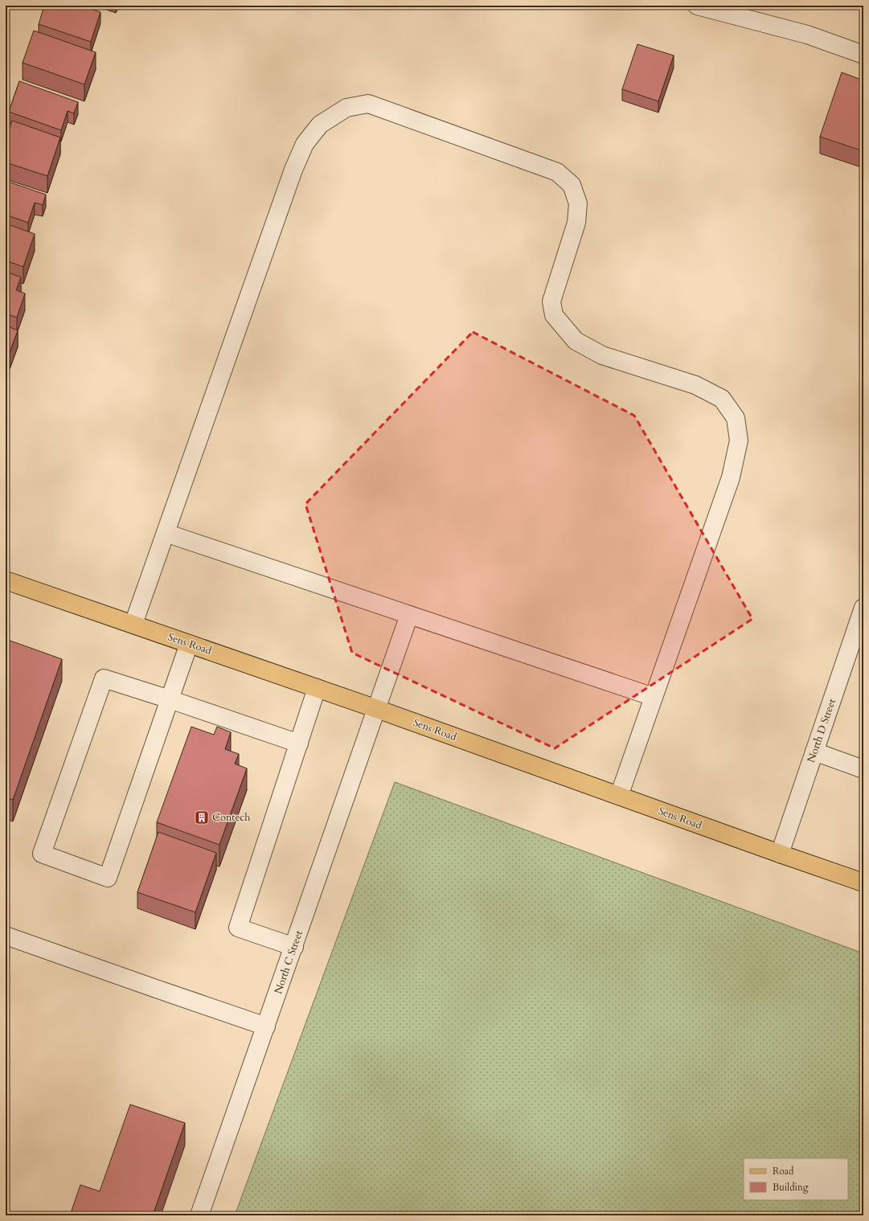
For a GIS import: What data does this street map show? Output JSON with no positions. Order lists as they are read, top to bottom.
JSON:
{
  "streets": {
    "main road": ["Sens Road"],
    "street": ["North D Street", "North C Street"]
  },
  "crossings": [
    ["Sens Road", "North D Street"],
    ["Sens Road", "North C Street"]
  ],
  "places": {
    "building": ["Contech"]
  },
  "legend": ["Road", "Building"]
}
